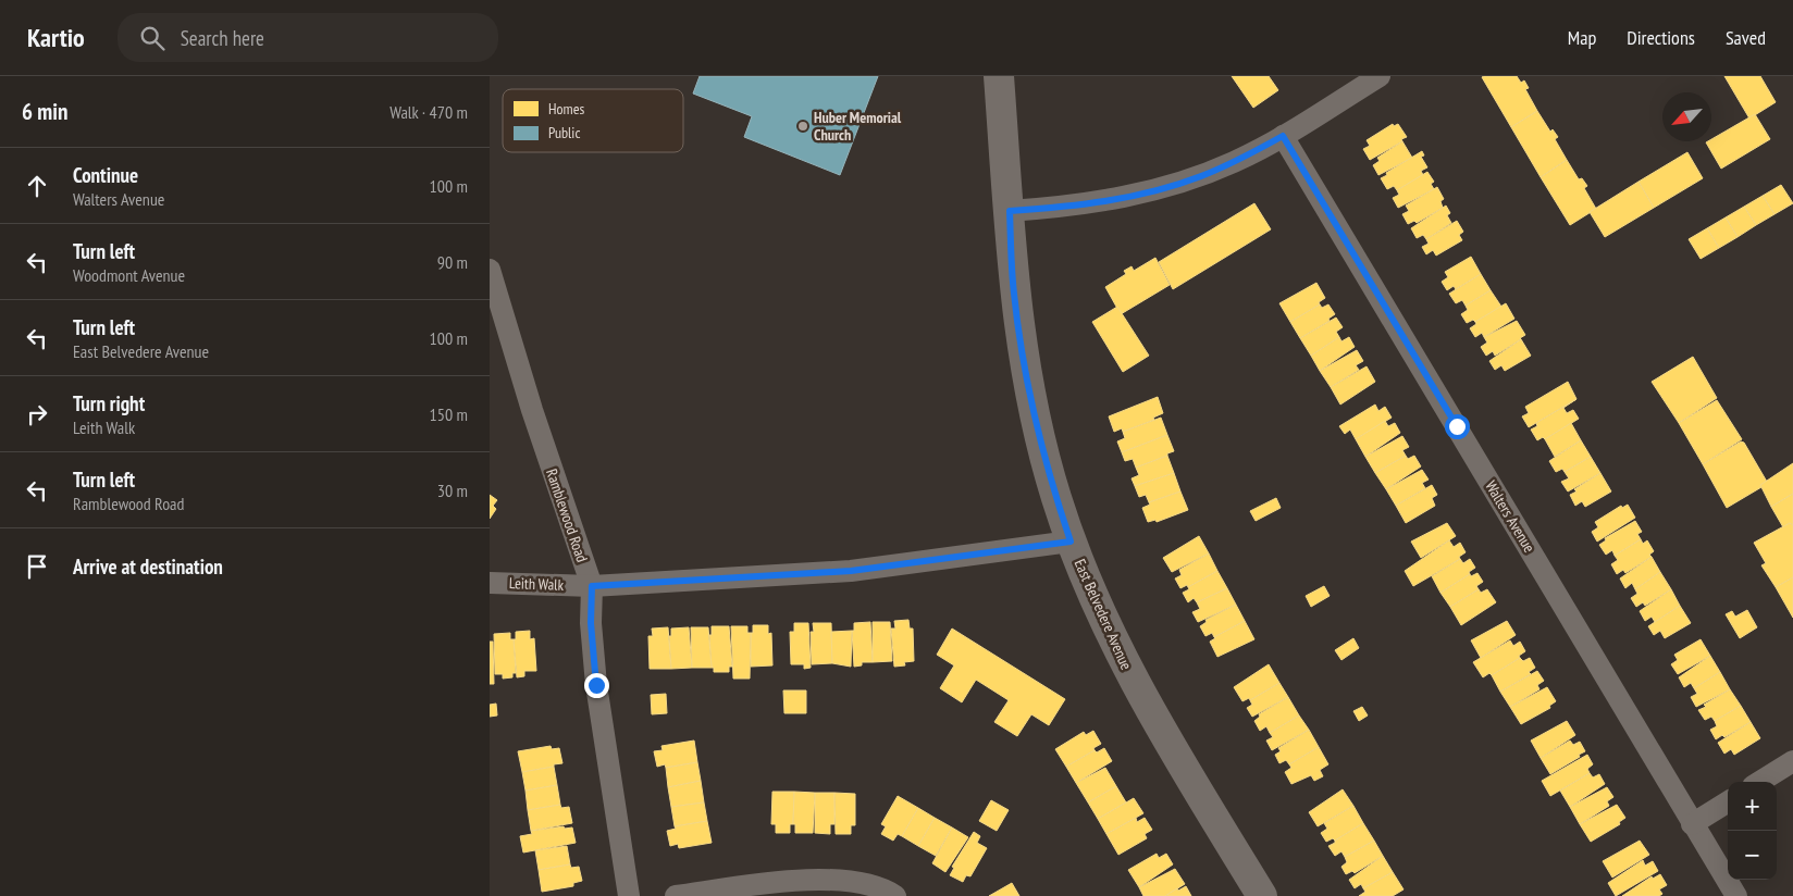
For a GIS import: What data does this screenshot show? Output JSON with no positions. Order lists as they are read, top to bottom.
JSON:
{
  "streets": {
    "main road": ["East Belvedere Avenue"],
    "street": ["Ramblewood Road", "Walters Avenue", "Leith Walk"]
  },
  "crossings": [
    ["Ramblewood Road", "Leith Walk"],
    ["Leith Walk", "East Belvedere Avenue"]
  ],
  "places": ["Huber Memorial Church"],
  "legend": ["Homes", "Public"],
  "north": "bottom left",
  "page": {
    "header": "Kartio",
    "search": "Search here",
    "nav": ["Map", "Directions", "Saved"],
    "heading": ["6 min", "Walk · 470 m"],
    "list": [
      ["Continue", "Walters Avenue", "100 m"],
      ["Turn left", "Woodmont Avenue", "90 m"],
      ["Turn left", "East Belvedere Avenue", "100 m"],
      ["Turn right", "Leith Walk", "150 m"],
      ["Turn left", "Ramblewood Road", "30 m"],
      "Arrive at destination"
    ],
    "map_buttons": ["+", "−"]
  }
}
